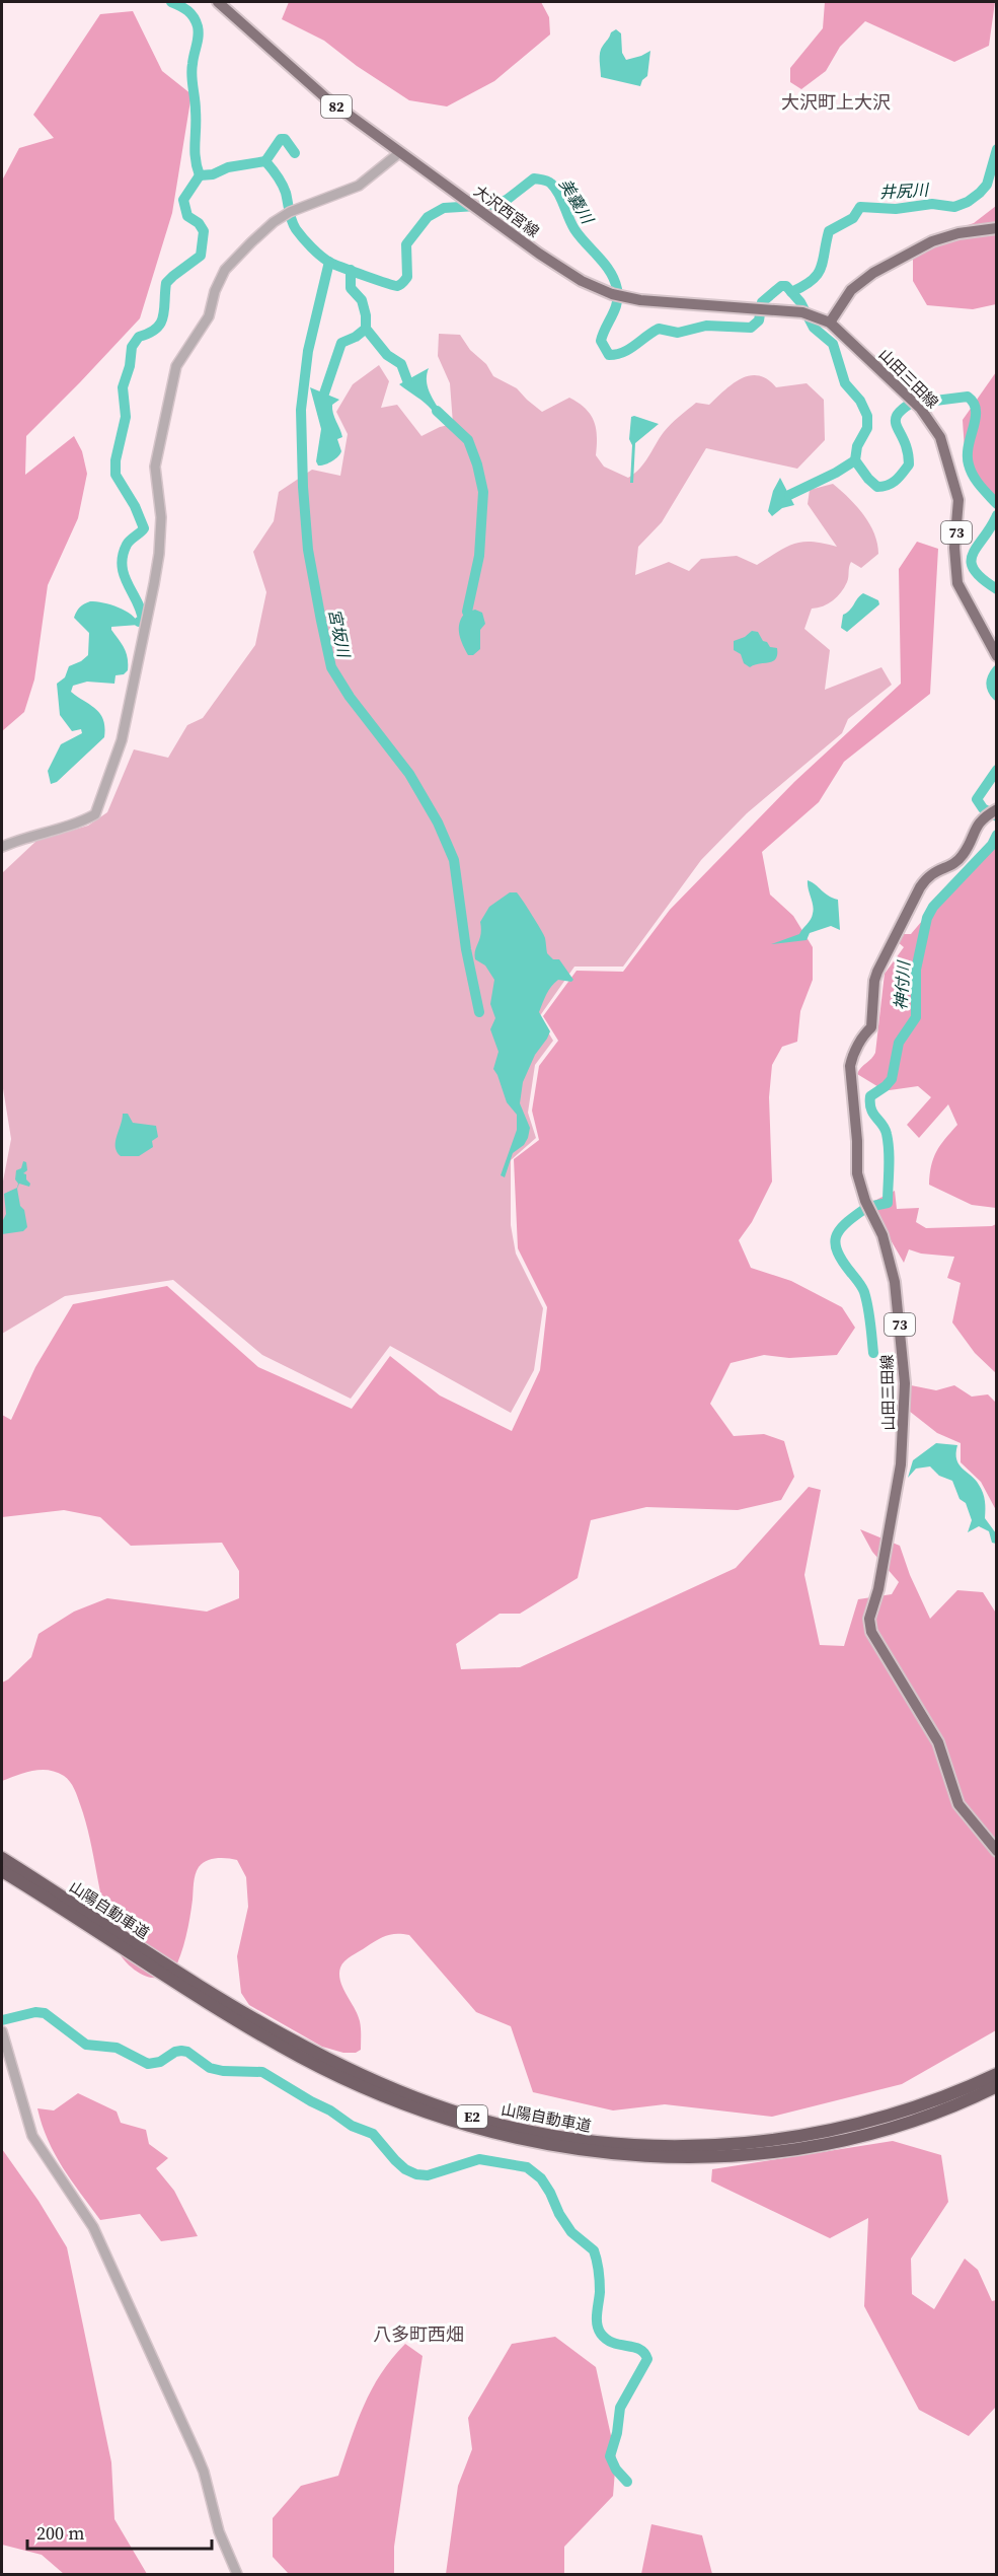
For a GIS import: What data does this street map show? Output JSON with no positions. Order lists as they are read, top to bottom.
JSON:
{
  "streets": {
    "highway": ["山陽自動車道", "E2"],
    "main road": [
      "82",
      "大沢西宮線",
      "山田三田線",
      "73"
    ]
  },
  "crossings": [
    ["大沢西宮線", "山田三田線"]
  ],
  "districts": ["大沢町上大沢", "八多町西畑"],
  "water": [
    "井尻川",
    "美嚢川",
    "宮坂川",
    "神付川"
  ],
  "scale_bar": "200 m"
}
